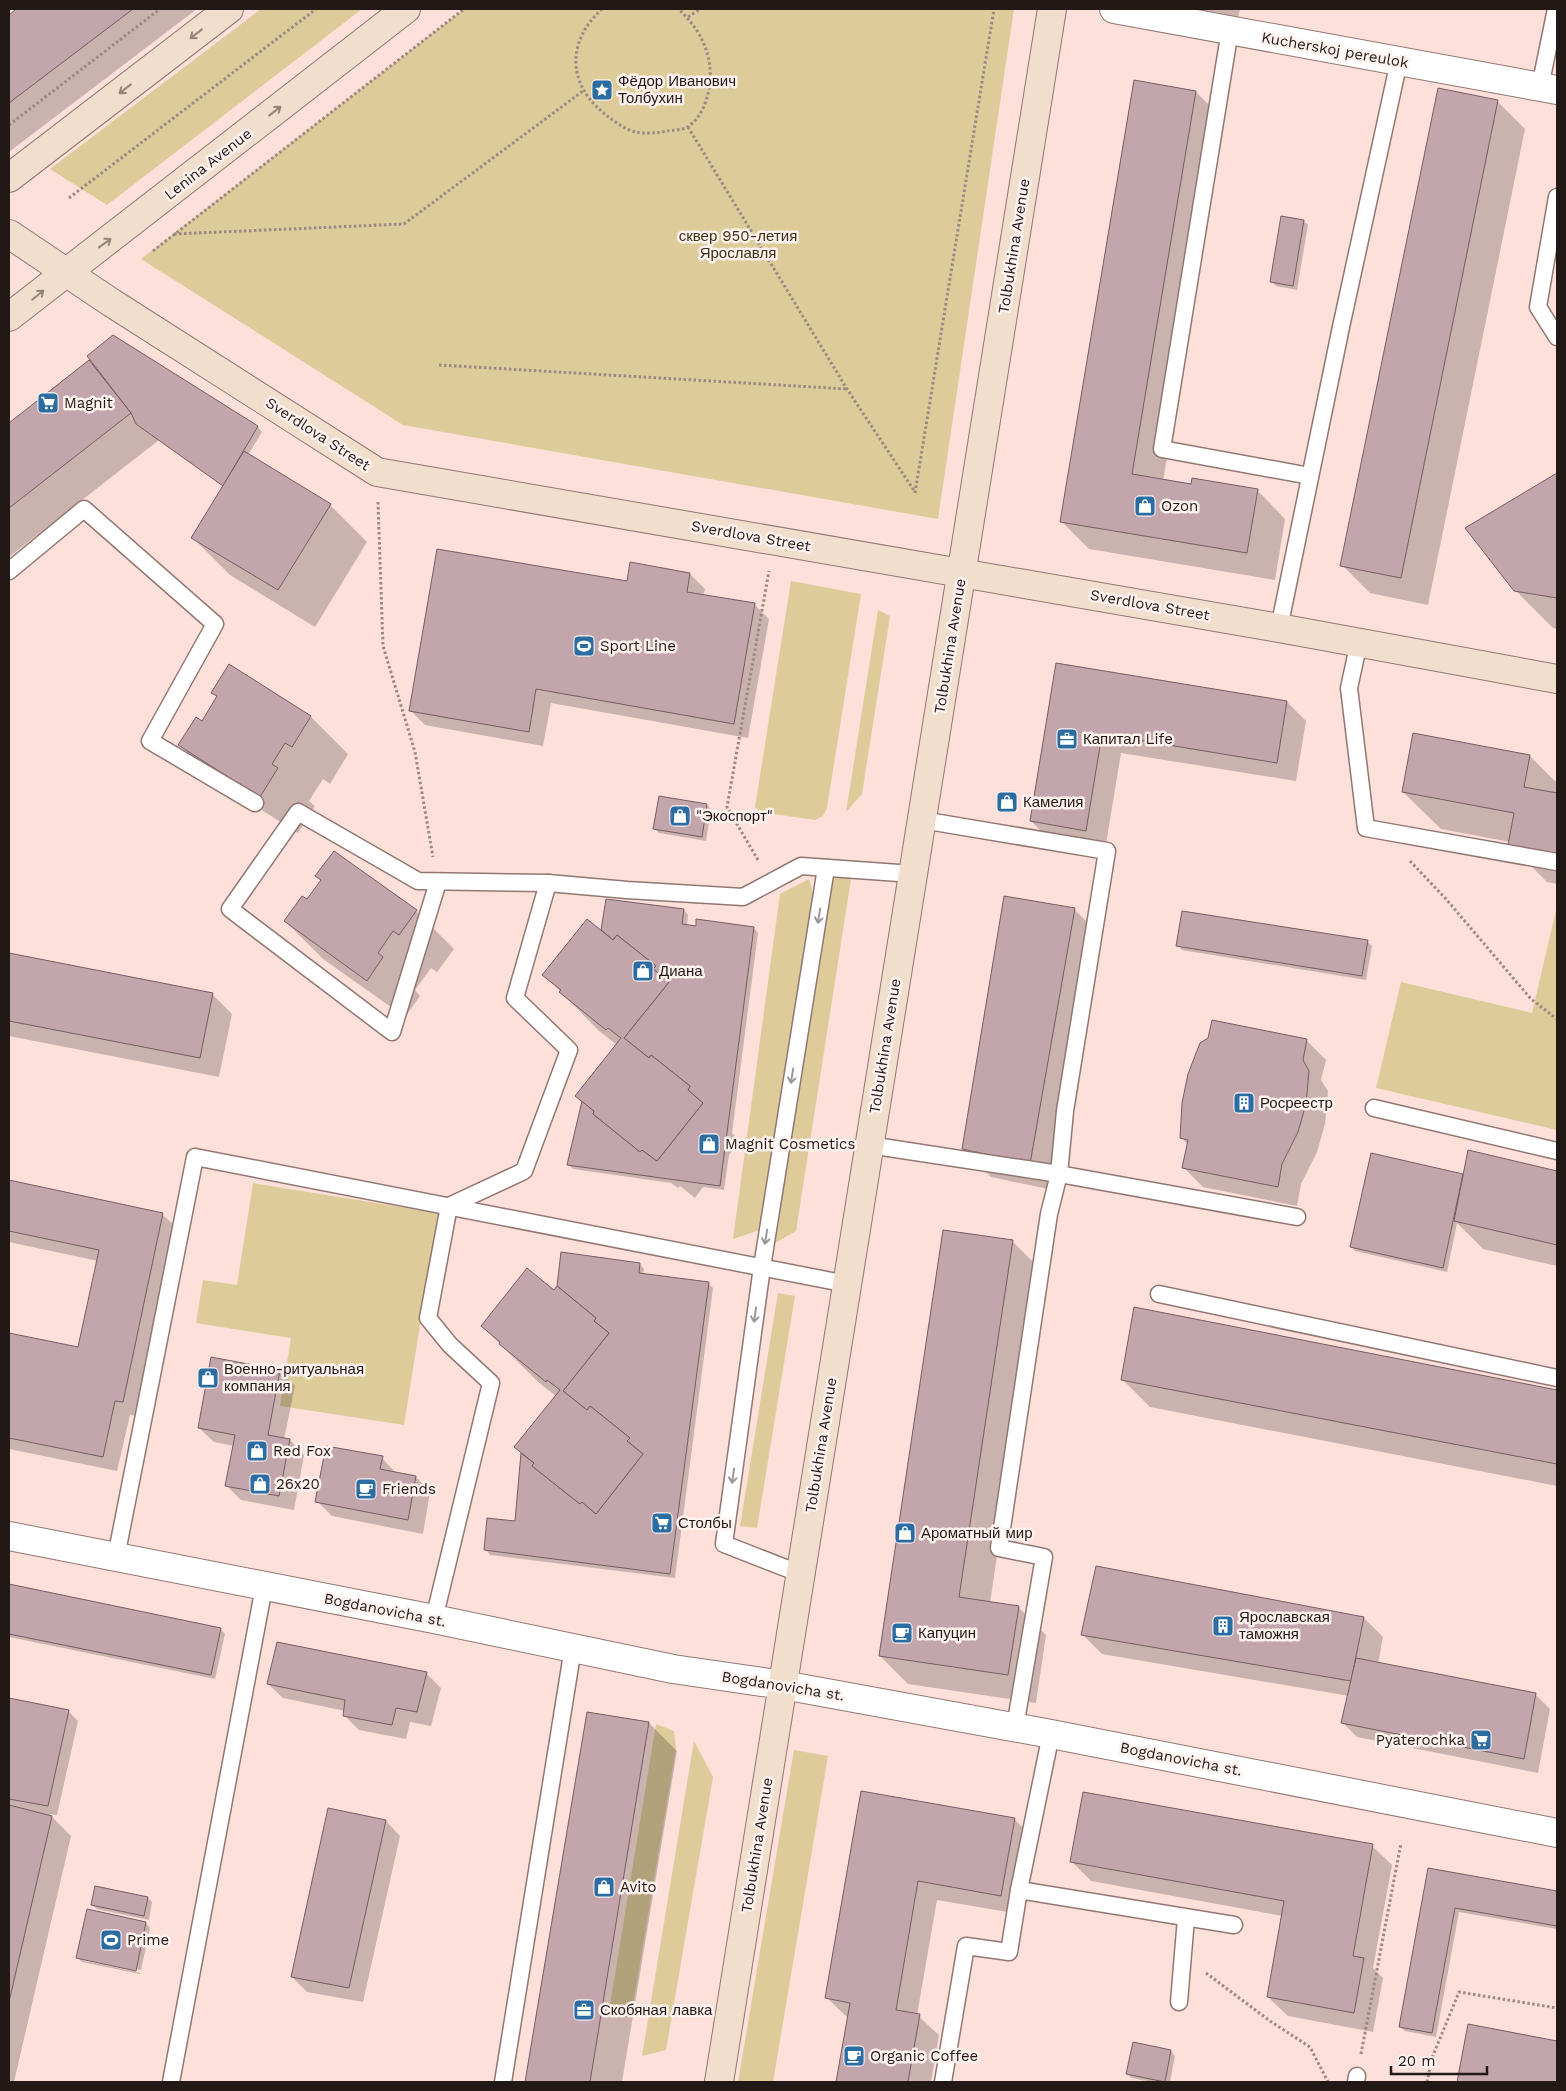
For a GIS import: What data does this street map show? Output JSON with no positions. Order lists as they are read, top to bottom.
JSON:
{
  "streets": {
    "main road": ["Lenina Avenue", "Tolbukhina Avenue", "Sverdlova Street"],
    "street": ["Kucherskoj pereulok", "Bogdanovicha st."]
  },
  "crossings": [
    ["Lenina Avenue", "Sverdlova Street"],
    ["Tolbukhina Avenue", "Sverdlova Street"],
    ["Tolbukhina Avenue", "Bogdanovicha st."]
  ],
  "parks": ["сквер 950-летия Ярославля"],
  "places": {
    "place": ["Фёдор Иванович Толбухин"],
    "supermarket": ["Magnit", "Столбы", "Pyaterochka"],
    "shop": [
      "Ozon",
      "Камелия",
      "\"Экоспорт\"",
      "Диана",
      "Magnit Cosmetics",
      "Военно-ритуальная компания",
      "Red Fox",
      "26x20",
      "Ароматный мир",
      "Avito"
    ],
    "sports": ["Sport Line", "Prime"],
    "office": ["Капитал Life", "Скобяная лавка"],
    "building": ["Росреестр", "Ярославская таможня"],
    "cafe": ["Friends", "Капуцин", "Organic Coffee"]
  },
  "scale_bar": "20 m"
}
